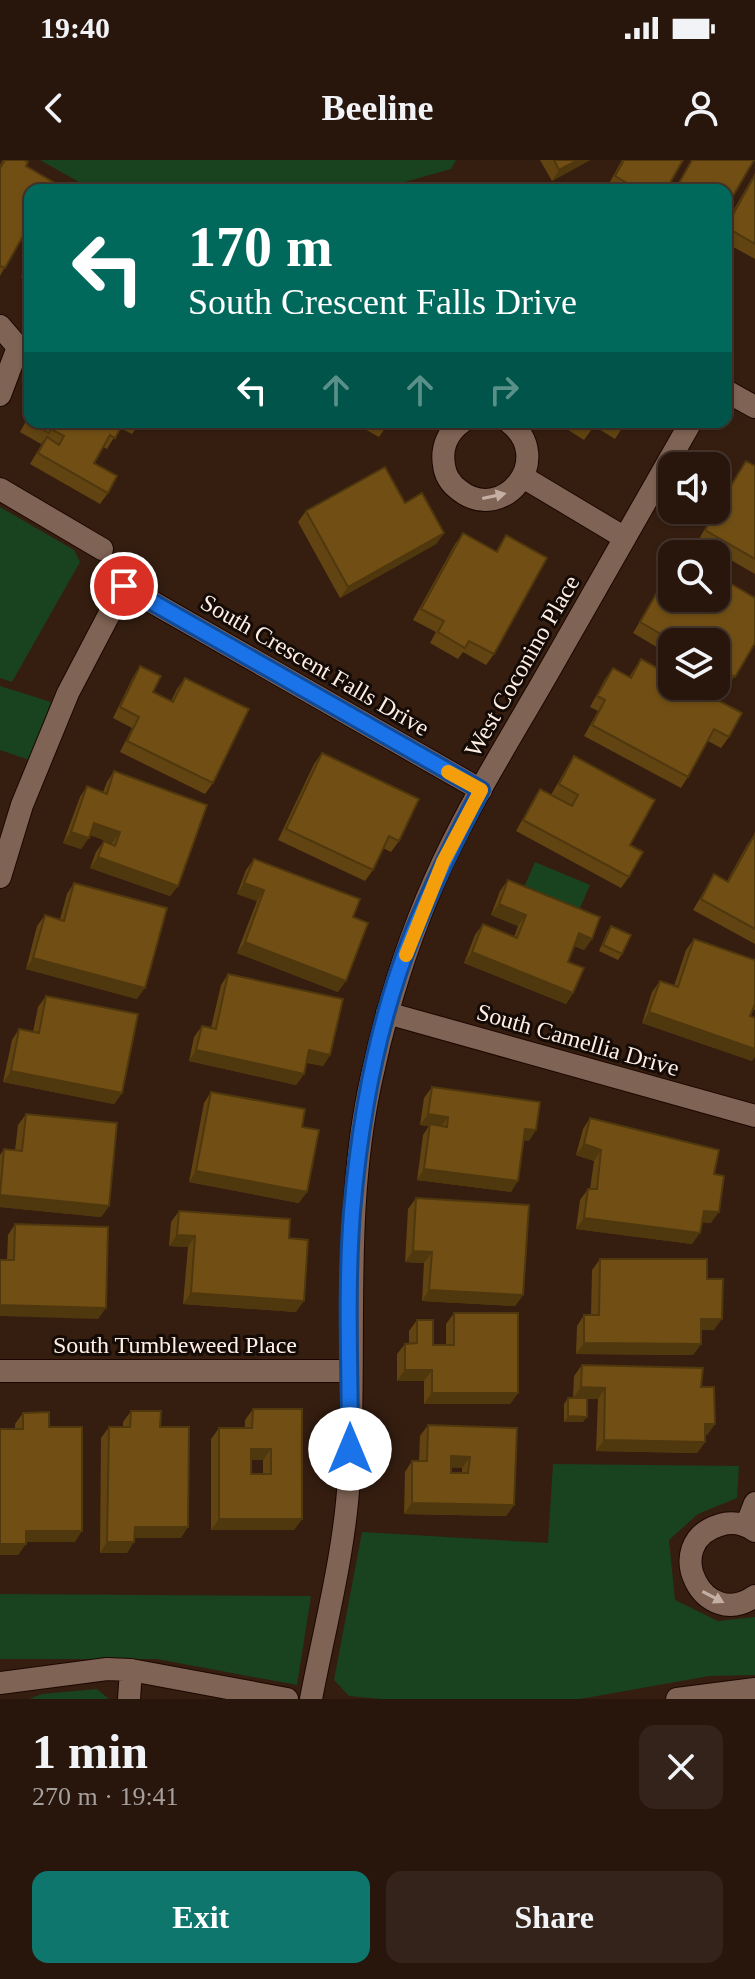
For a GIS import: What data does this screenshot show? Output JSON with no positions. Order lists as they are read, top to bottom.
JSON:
{
  "streets": {
    "street": [
      "South Crescent Falls Drive",
      "West Coconino Place",
      "South Camellia Drive",
      "South Tumbleweed Place"
    ]
  },
  "crossings": [
    ["South Crescent Falls Drive", "West Coconino Place"],
    ["West Coconino Place", "South Camellia Drive"],
    ["West Coconino Place", "South Tumbleweed Place"]
  ],
  "page": {
    "status": "19:40",
    "header": "Beeline",
    "turn": ["170 m", "South Crescent Falls Drive"],
    "heading": ["1 min", "270 m · 19:41"],
    "buttons": ["Exit", "Share"]
  }
}
